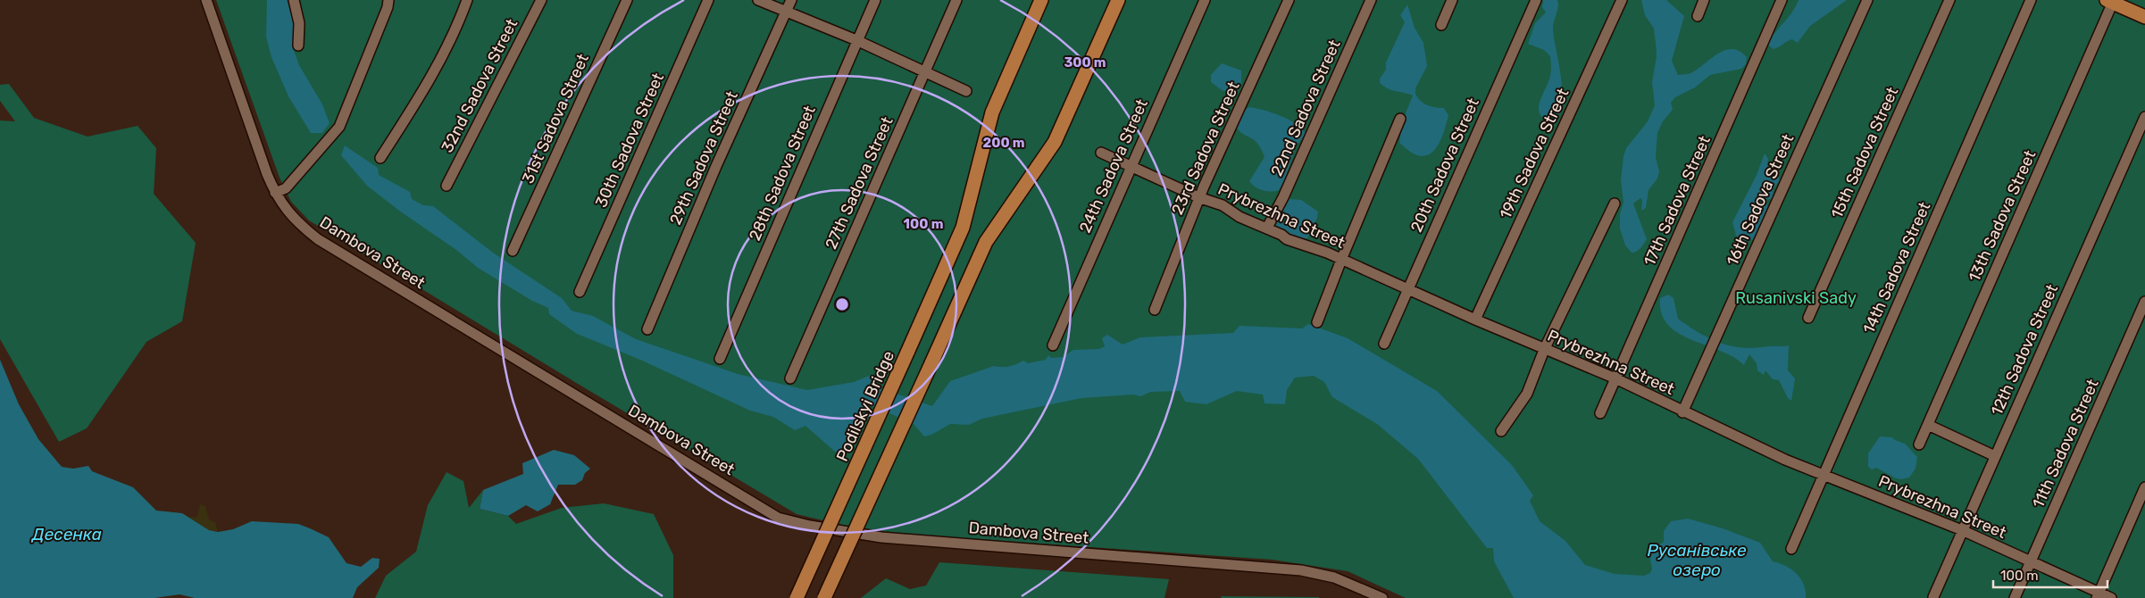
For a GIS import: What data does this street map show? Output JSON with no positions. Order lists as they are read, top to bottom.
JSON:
{
  "streets": {
    "main road": ["Podilskyi Bridge"],
    "street": [
      "32nd Sadova Street",
      "22nd Sadova Street",
      "31st Sadova Street",
      "30th Sadova Street",
      "23rd Sadova Street",
      "15th Sadova Street",
      "19th Sadova Street",
      "29th Sadova Street",
      "20th Sadova Street",
      "24th Sadova Street",
      "28th Sadova Street",
      "27th Sadova Street",
      "16th Sadova Street",
      "17th Sadova Street",
      "Prybrezhna Street",
      "13th Sadova Street",
      "Dambova Street",
      "14th Sadova Street",
      "12th Sadova Street",
      "11th Sadova Street"
    ]
  },
  "crossings": [
    ["22nd Sadova Street", "Prybrezhna Street"],
    ["23rd Sadova Street", "Prybrezhna Street"],
    ["19th Sadova Street", "Prybrezhna Street"],
    ["20th Sadova Street", "Prybrezhna Street"],
    ["24th Sadova Street", "Prybrezhna Street"],
    ["16th Sadova Street", "Prybrezhna Street"],
    ["17th Sadova Street", "Prybrezhna Street"],
    ["Prybrezhna Street", "14th Sadova Street"],
    ["Prybrezhna Street", "12th Sadova Street"],
    ["Prybrezhna Street", "11th Sadova Street"]
  ],
  "water": ["Десенка", "Русанівське озеро"],
  "parks": ["Rusanivski Sady"],
  "scale_bar": "100 m",
  "rings": ["300 m", "200 m", "100 m"]
}
